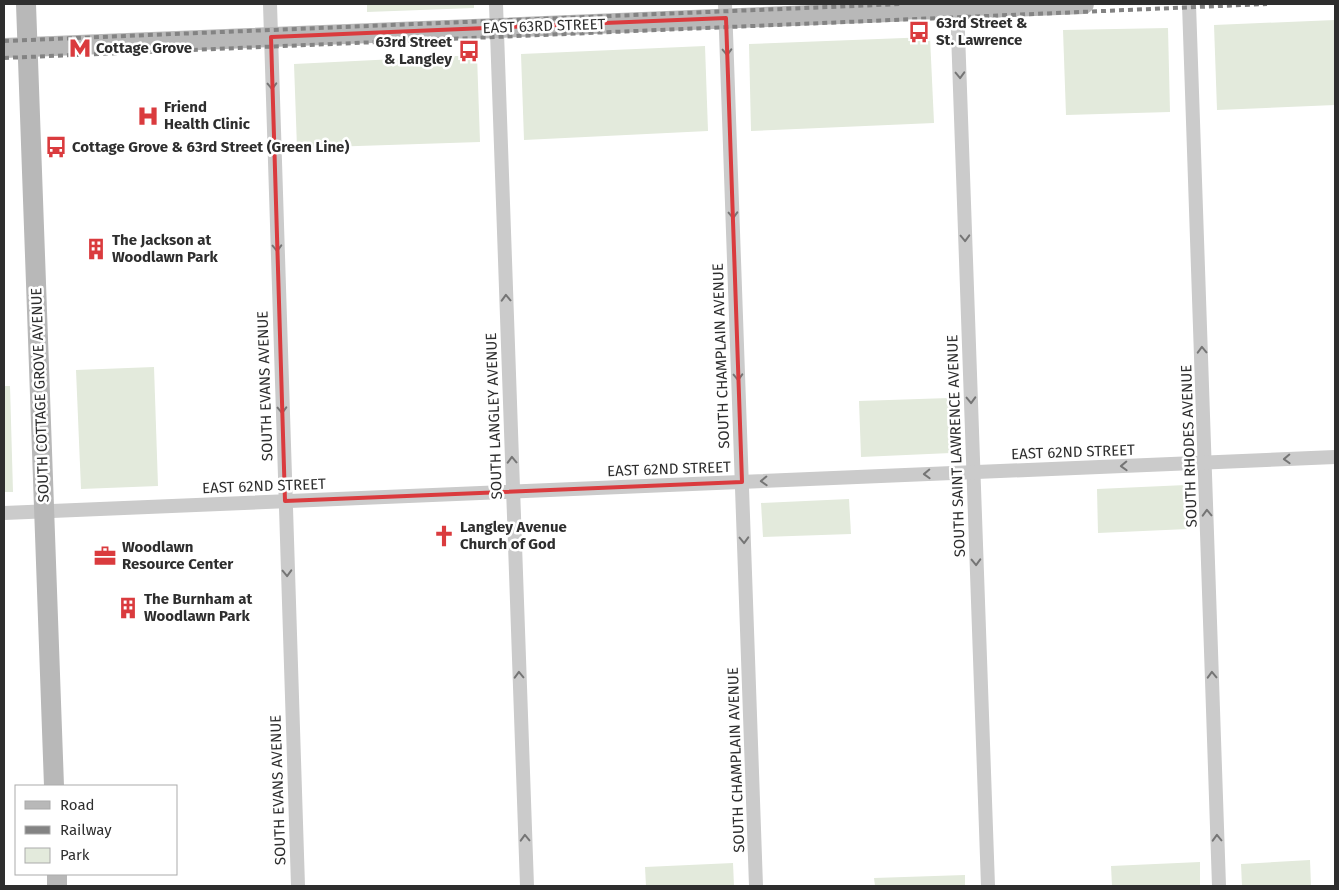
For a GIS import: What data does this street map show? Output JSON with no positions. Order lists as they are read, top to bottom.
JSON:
{
  "streets": {
    "main road": ["EAST 63RD STREET", "SOUTH COTTAGE GROVE AVENUE"],
    "street": [
      "SOUTH CHAMPLAIN AVENUE",
      "SOUTH EVANS AVENUE",
      "SOUTH LANGLEY AVENUE",
      "SOUTH SAINT LAWRENCE AVENUE",
      "SOUTH RHODES AVENUE",
      "EAST 62ND STREET"
    ]
  },
  "crossings": [
    ["EAST 63RD STREET", "SOUTH CHAMPLAIN AVENUE"],
    ["EAST 63RD STREET", "SOUTH EVANS AVENUE"],
    ["EAST 63RD STREET", "SOUTH COTTAGE GROVE AVENUE"],
    ["EAST 63RD STREET", "SOUTH LANGLEY AVENUE"],
    ["EAST 63RD STREET", "SOUTH SAINT LAWRENCE AVENUE"],
    ["SOUTH CHAMPLAIN AVENUE", "EAST 62ND STREET"],
    ["SOUTH EVANS AVENUE", "EAST 62ND STREET"],
    ["SOUTH COTTAGE GROVE AVENUE", "EAST 62ND STREET"],
    ["SOUTH LANGLEY AVENUE", "EAST 62ND STREET"],
    ["SOUTH SAINT LAWRENCE AVENUE", "EAST 62ND STREET"],
    ["SOUTH RHODES AVENUE", "EAST 62ND STREET"]
  ],
  "one_way": [
    "SOUTH CHAMPLAIN AVENUE",
    "SOUTH EVANS AVENUE",
    "SOUTH LANGLEY AVENUE",
    "SOUTH SAINT LAWRENCE AVENUE",
    "SOUTH RHODES AVENUE",
    "EAST 62ND STREET"
  ],
  "places": {
    "bus stop": ["63rd Street & St. Lawrence", "63rd Street & Langley", "Cottage Grove & 63rd Street (Green Line)"],
    "metro station": ["Cottage Grove"],
    "hospital": ["Friend Health Clinic"],
    "building": ["The Jackson at Woodlawn Park", "The Burnham at Woodlawn Park"],
    "church": ["Langley Avenue Church of God"],
    "office": ["Woodlawn Resource Center"]
  },
  "legend": ["Road", "Railway", "Park"]
}
